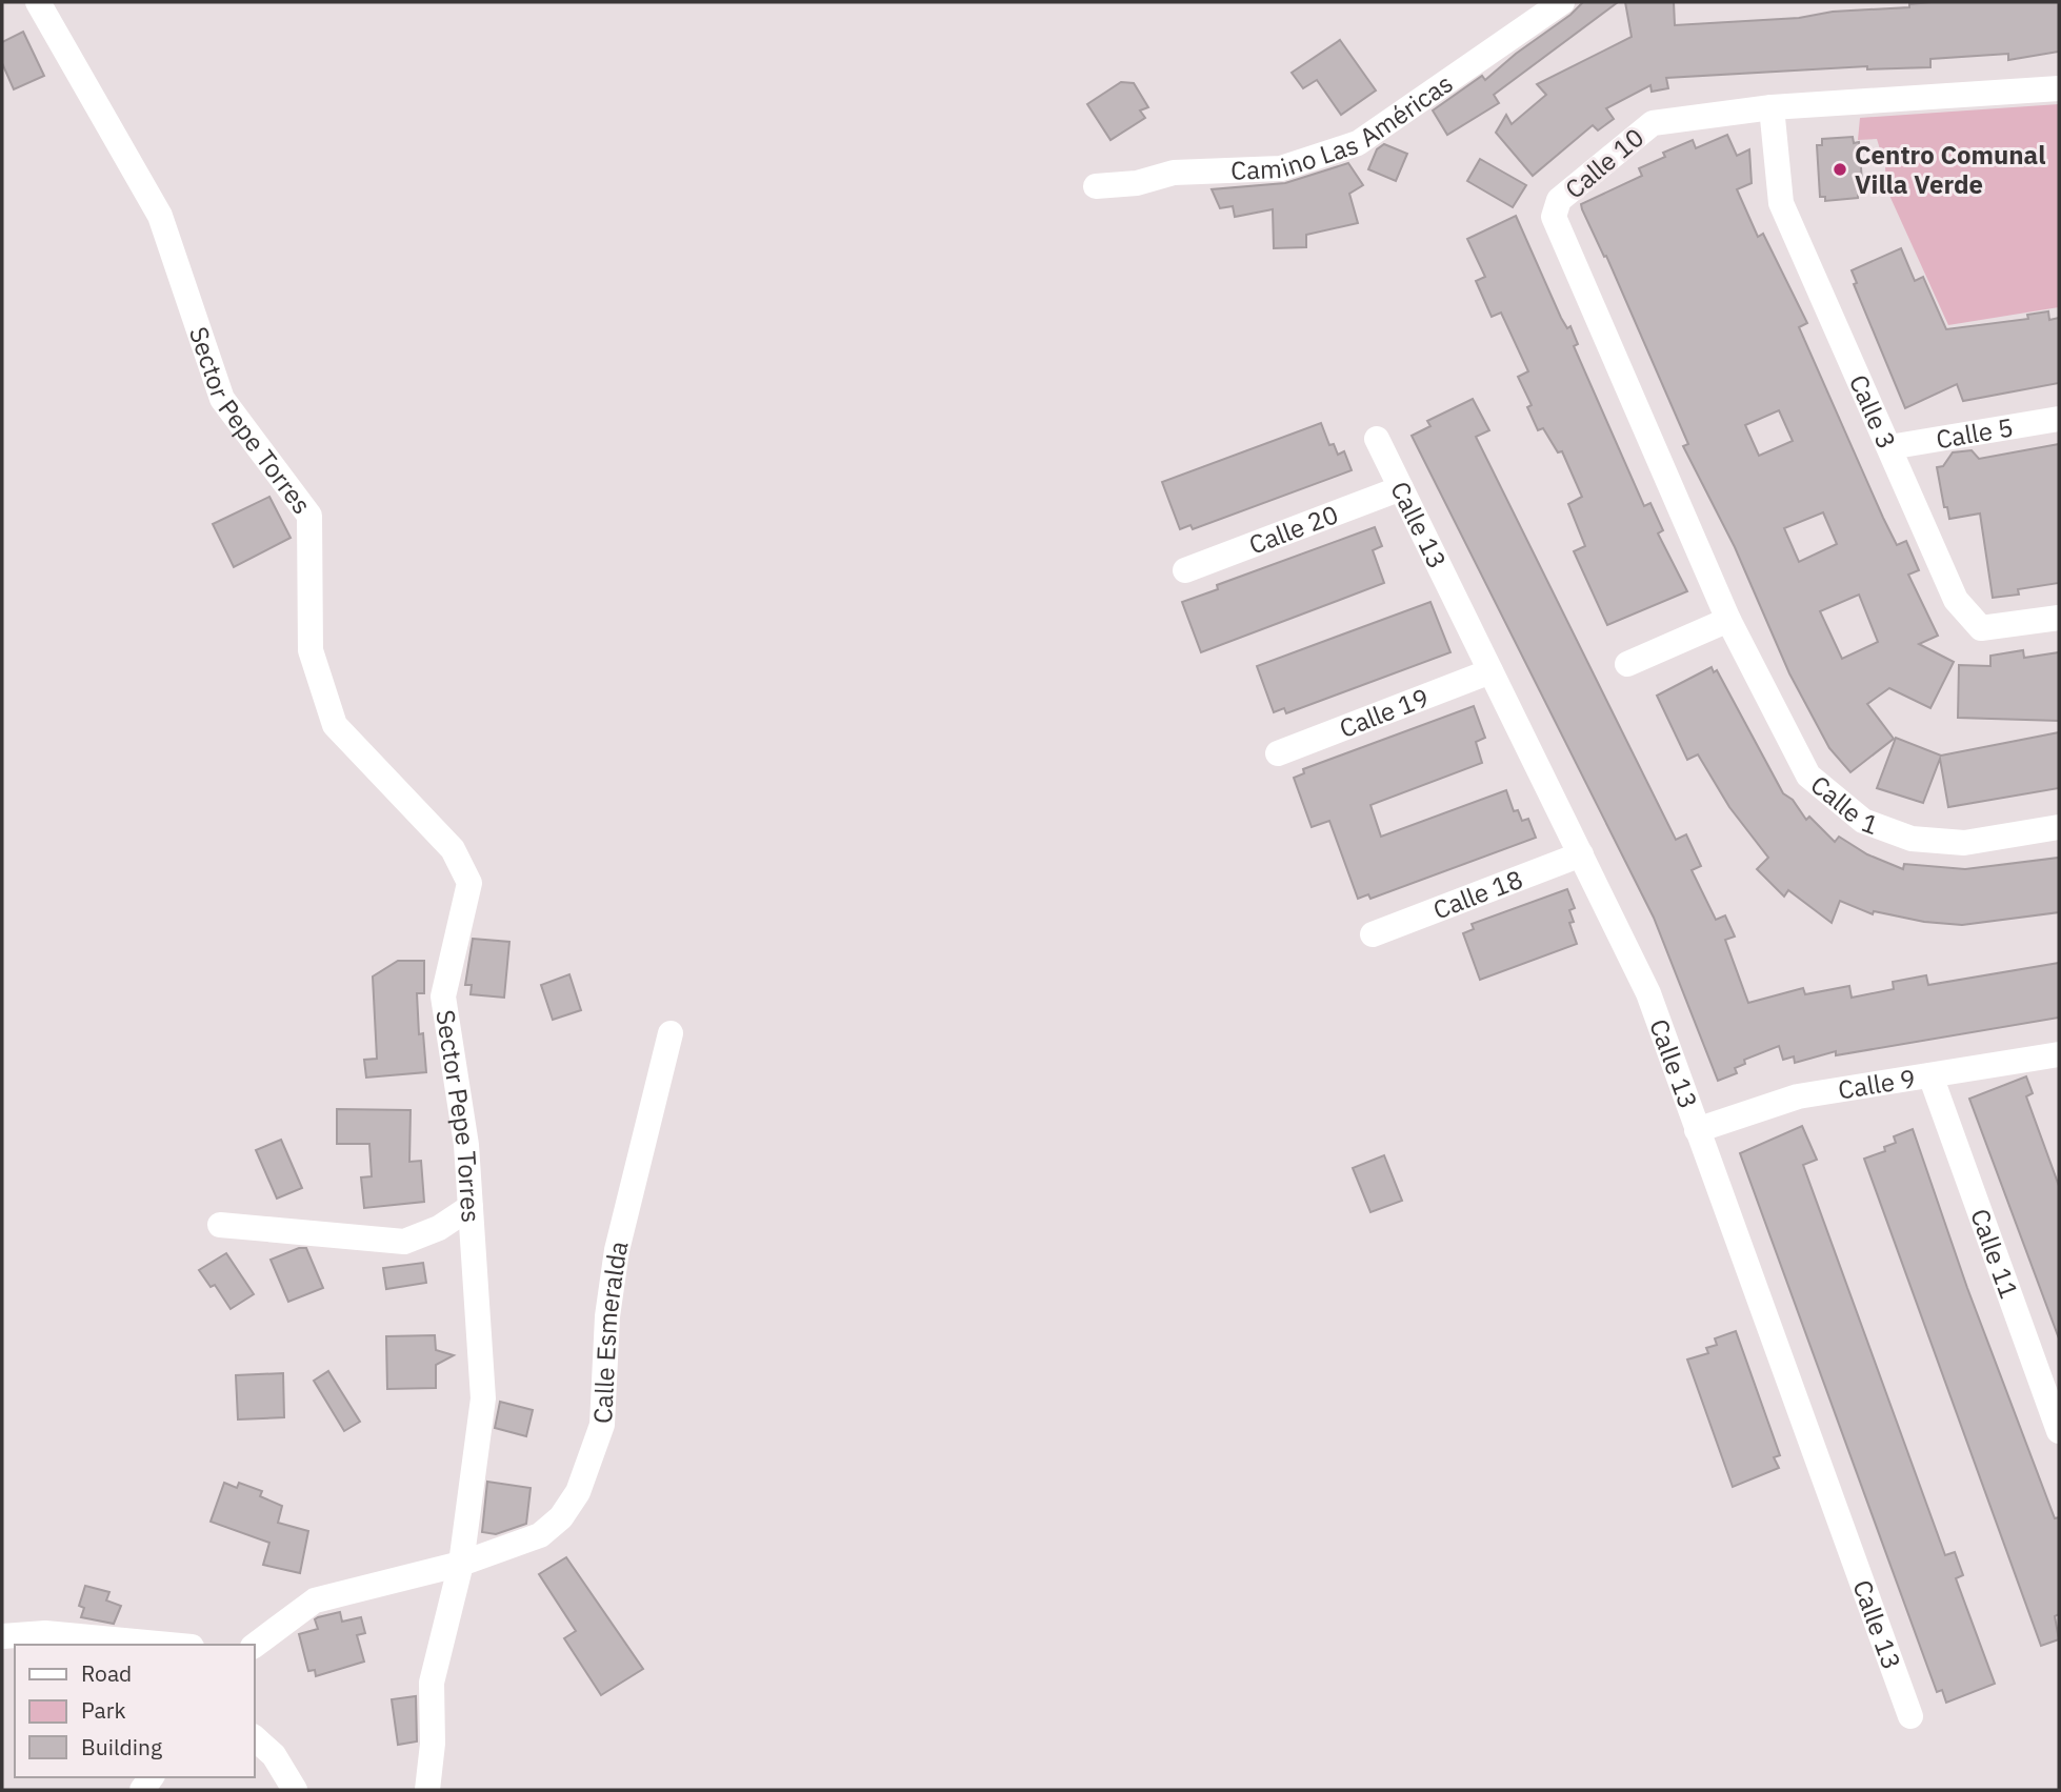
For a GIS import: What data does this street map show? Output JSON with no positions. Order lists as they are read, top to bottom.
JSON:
{
  "streets": {
    "street": [
      "Camino Las Américas",
      "Calle 10",
      "Calle 3",
      "Sector Pepe Torres",
      "Calle 5",
      "Calle 13",
      "Calle 20",
      "Calle 19",
      "Calle 1",
      "Calle 18",
      "Calle 9",
      "Calle 11",
      "Calle Esmeralda"
    ]
  },
  "crossings": [
    ["Calle 10", "Calle 3"],
    ["Calle 10", "Calle 1"],
    ["Calle 3", "Calle 5"],
    ["Sector Pepe Torres", "Calle Esmeralda"],
    ["Calle 13", "Calle 20"],
    ["Calle 13", "Calle 19"],
    ["Calle 13", "Calle 18"],
    ["Calle 13", "Calle 9"],
    ["Calle 9", "Calle 11"]
  ],
  "places": ["Centro Comunal Villa Verde"],
  "legend": ["Road", "Park", "Building"]
}
